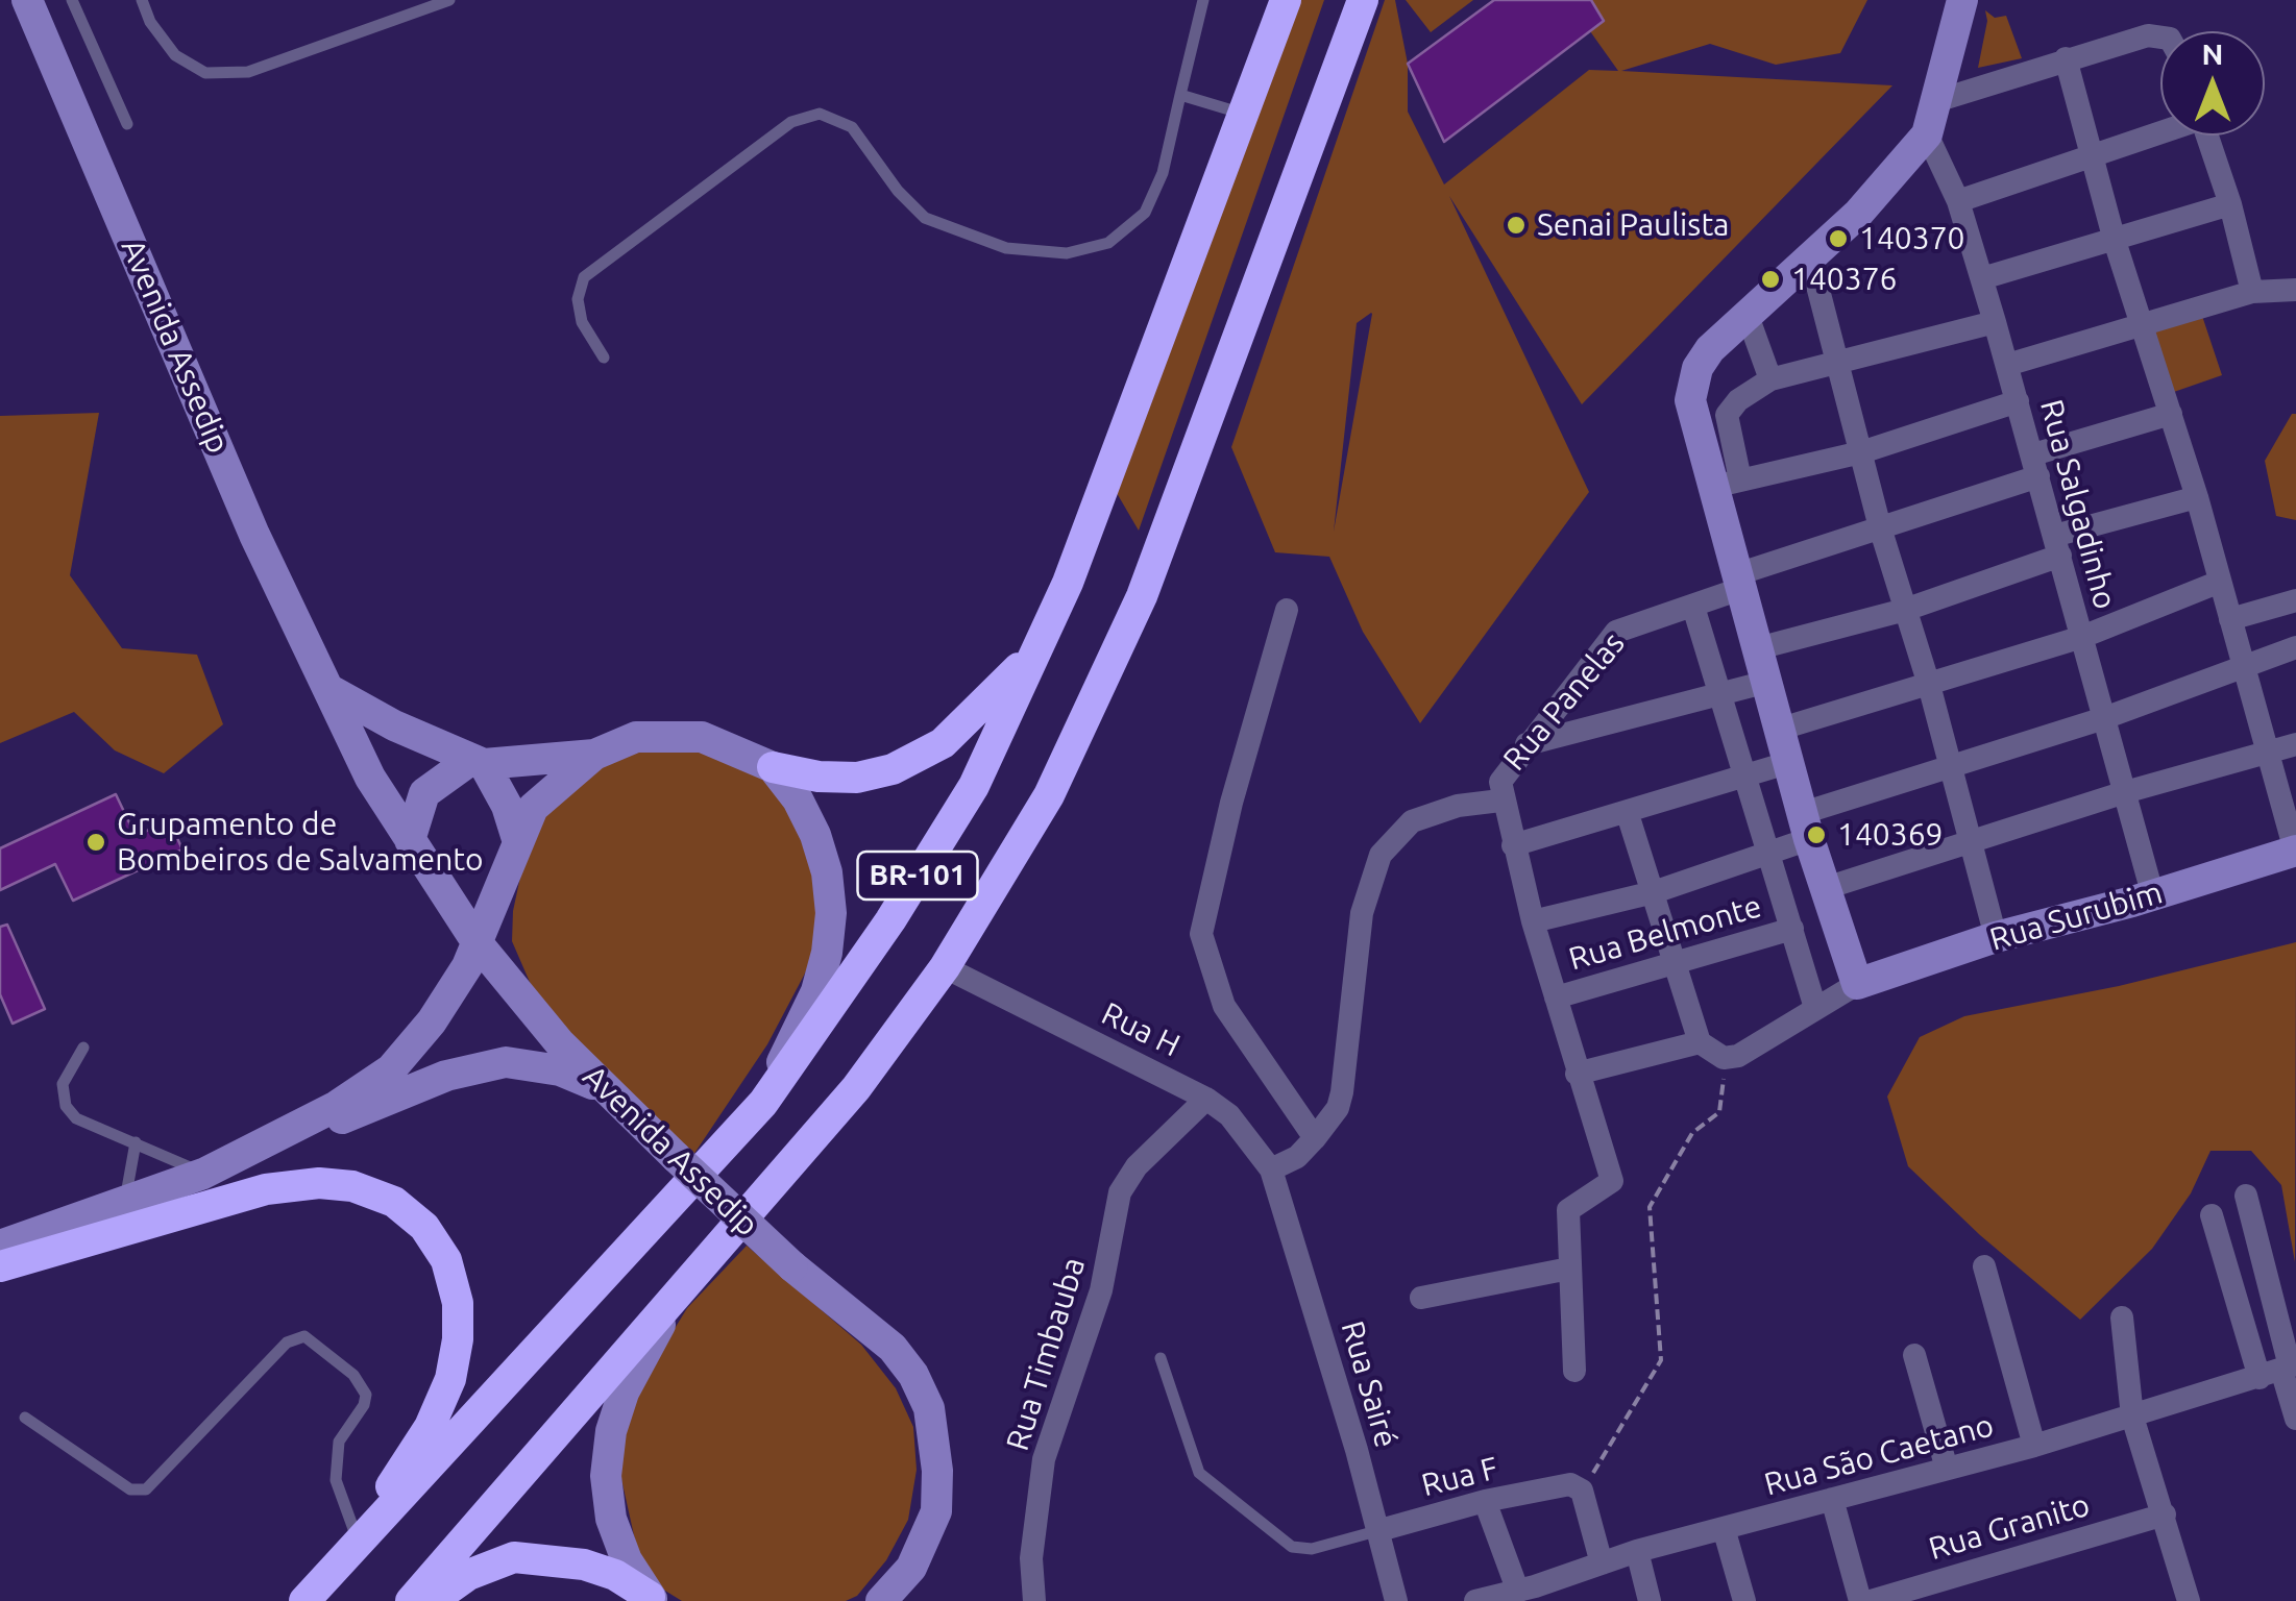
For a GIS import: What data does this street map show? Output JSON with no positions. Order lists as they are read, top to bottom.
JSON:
{
  "streets": {
    "highway": ["BR-101"],
    "street": [
      "Avenida Assedip",
      "Rua Salgadinho",
      "Rua Panelas",
      "Rua Surubim",
      "Rua Belmonte",
      "Rua H",
      "Rua Timbauba",
      "Rua Sairé",
      "Rua São Caetano",
      "Rua F",
      "Rua Granito"
    ]
  },
  "crossings": [
    ["Rua Salgadinho", "Rua Panelas"],
    ["Rua Salgadinho", "Rua Surubim"],
    ["Rua Panelas", "Rua Belmonte"],
    ["BR-101", "Rua H"],
    ["Rua H", "Rua Timbauba"],
    ["Rua H", "Rua Sairé"],
    ["Rua Sairé", "Rua F"]
  ],
  "places": [
    "Senai Paulista",
    "140370",
    "140376",
    "140369",
    "Grupamento de Bombeiros de Salvamento"
  ],
  "north": "top"
}
